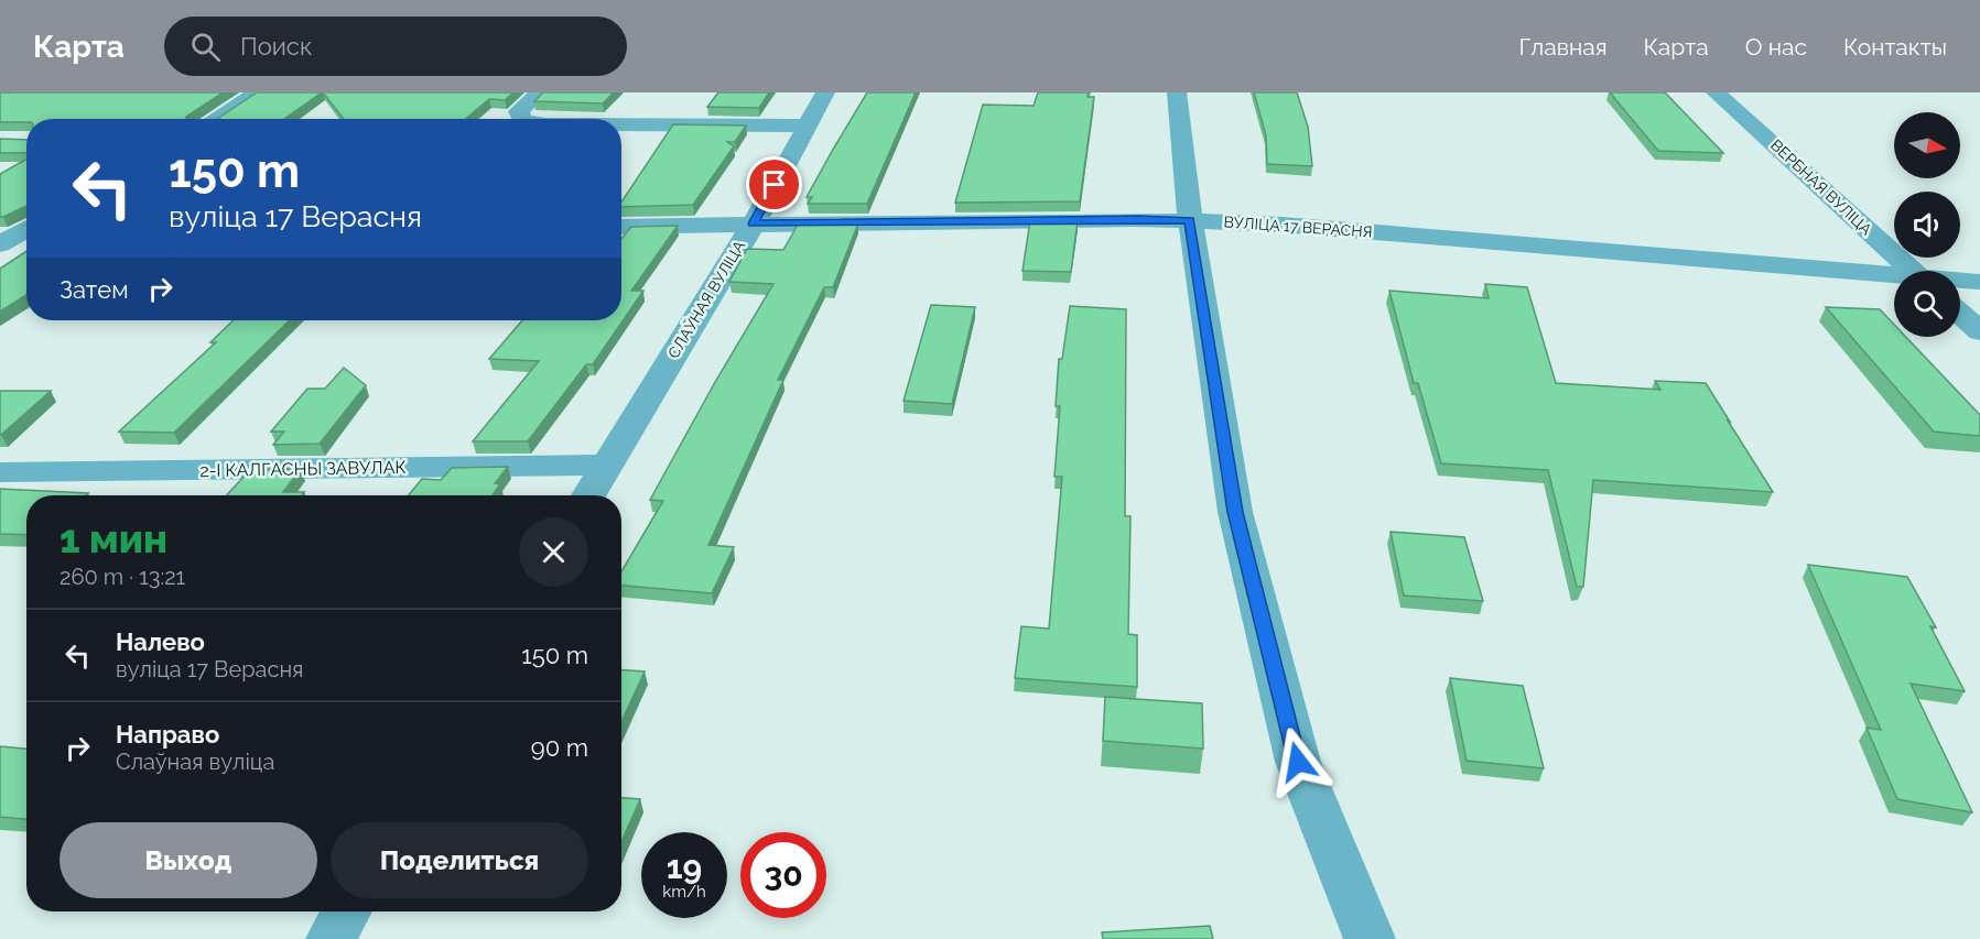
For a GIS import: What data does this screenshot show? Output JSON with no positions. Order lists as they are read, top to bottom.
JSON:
{
  "streets": {
    "street": [
      "ВЕРБНАЯ ВУЛІЦА",
      "ВУЛІЦА 17 ВЕРАСНЯ",
      "СЛАЎНАЯ ВУЛІЦА",
      "2-І КАЛГАСНЫ ЗАВУЛАК"
    ]
  },
  "crossings": [
    ["ВУЛІЦА 17 ВЕРАСНЯ", "СЛАЎНАЯ ВУЛІЦА"],
    ["СЛАЎНАЯ ВУЛІЦА", "2-І КАЛГАСНЫ ЗАВУЛАК"]
  ],
  "north": "right",
  "page": {
    "header": "Карта",
    "search": "Поиск",
    "nav": [
      "Главная",
      "Карта",
      "О нас",
      "Контакты"
    ],
    "turn": ["150 m", "вуліца 17 Верасня"],
    "then": "Затем",
    "heading": ["1 мин", "260 m · 13:21"],
    "list": [
      {
        "name": "Налево",
        "note": "вуліца 17 Верасня",
        "value": "150 m"
      },
      {
        "name": "Направо",
        "note": "Слаўная вуліца",
        "value": "90 m"
      }
    ],
    "buttons": ["Выход", "Поделиться"],
    "speed": "19 km/h",
    "limit": "30"
  }
}
